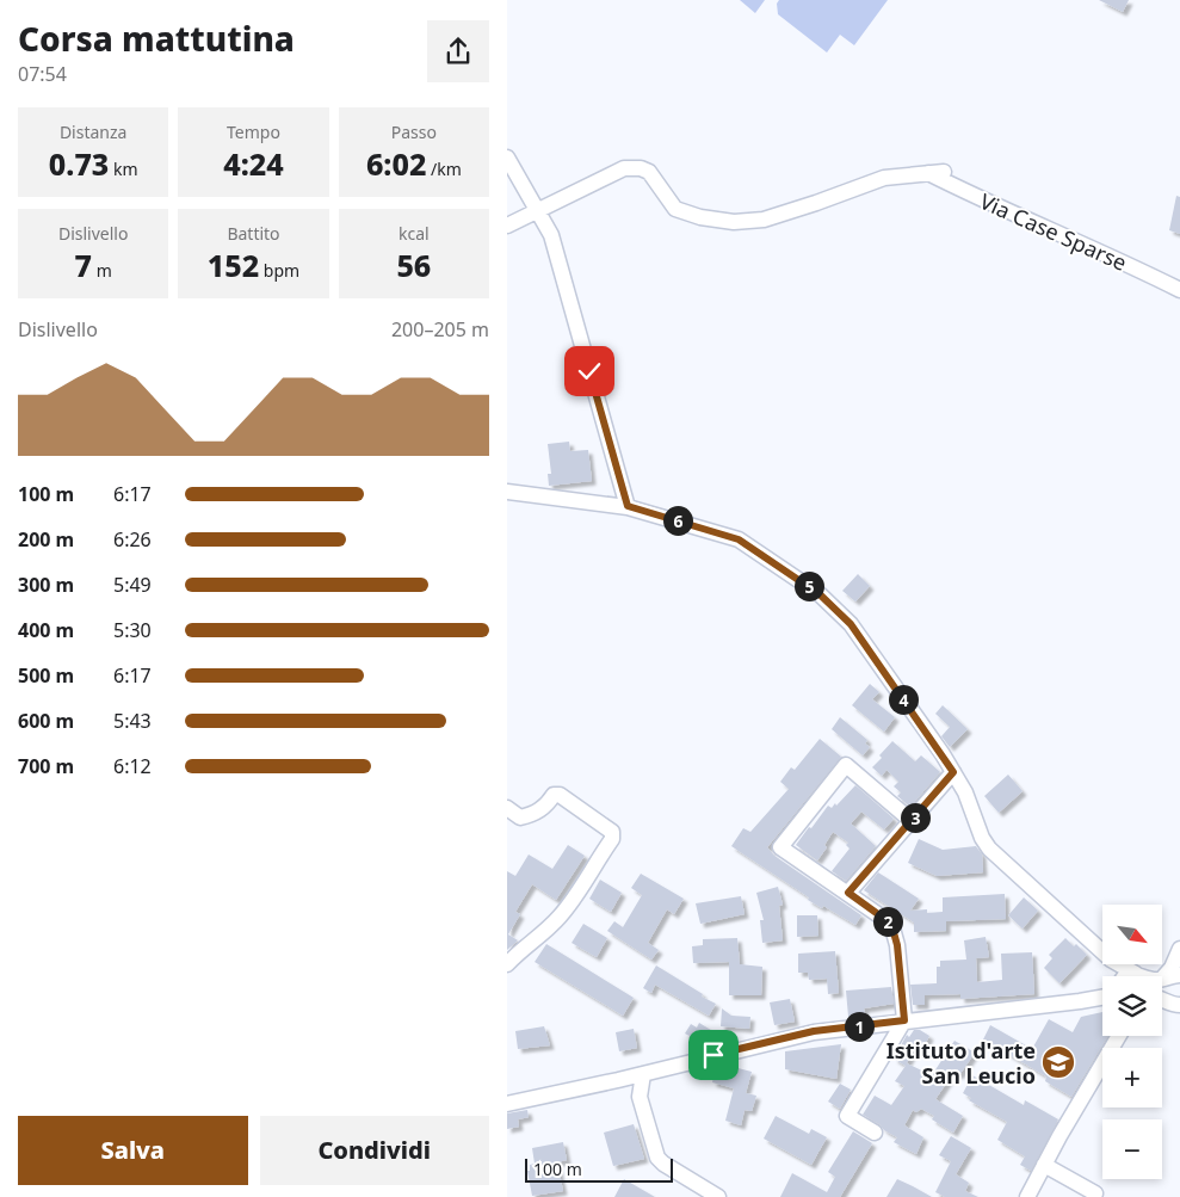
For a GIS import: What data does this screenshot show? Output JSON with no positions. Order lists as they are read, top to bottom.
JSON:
{
  "streets": {
    "street": ["Via Case Sparse"]
  },
  "places": {
    "school or university": ["Istituto d'arte San Leucio"]
  },
  "scale_bar": "100 m",
  "north": "bottom right",
  "page": {
    "heading": ["Corsa mattutina", "07:54"],
    "stats": [
      ["Distanza", "0.73 km"],
      ["Tempo", "4:24"],
      ["Passo", "6:02 /km"],
      ["Dislivello", "7 m"],
      ["Battito", "152 bpm"],
      ["kcal", "56"]
    ],
    "chart": ["Dislivello", "200–205 m"],
    "list": [
      {
        "name": "100 m",
        "note": "6:17"
      },
      {
        "name": "200 m",
        "note": "6:26"
      },
      {
        "name": "300 m",
        "note": "5:49"
      },
      {
        "name": "400 m",
        "note": "5:30"
      },
      {
        "name": "500 m",
        "note": "6:17"
      },
      {
        "name": "600 m",
        "note": "5:43"
      },
      {
        "name": "700 m",
        "note": "6:12"
      }
    ],
    "pins": [
      "6",
      "5",
      "4",
      "3",
      "2",
      "1"
    ],
    "map_buttons": ["+", "−"],
    "buttons": ["Salva", "Condividi"],
    "scale": "100 m"
  }
}
